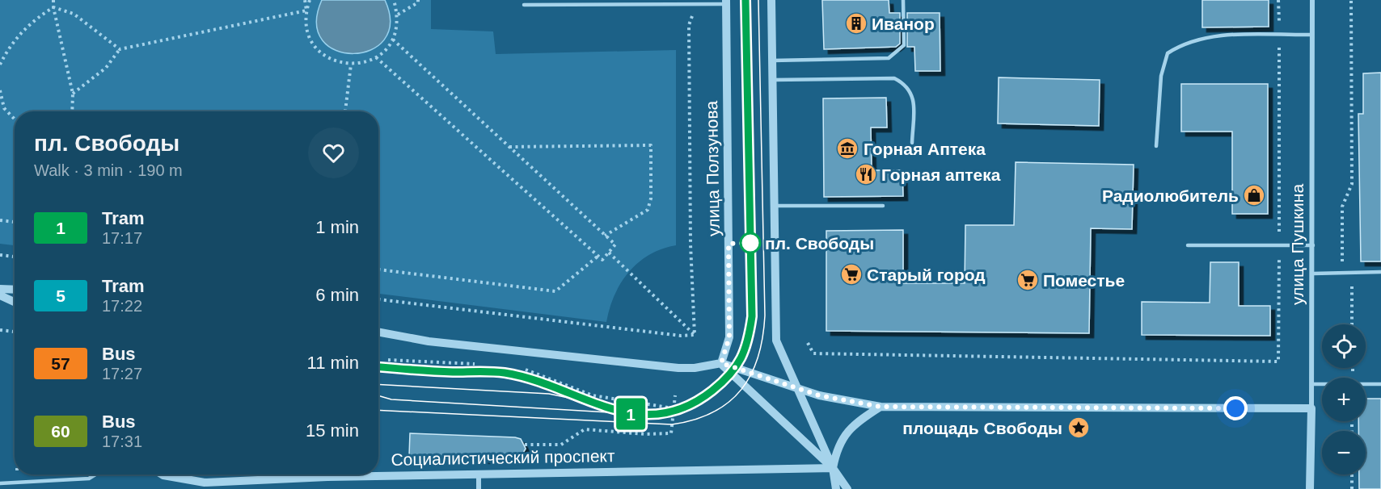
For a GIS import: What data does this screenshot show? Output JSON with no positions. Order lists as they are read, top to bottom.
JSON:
{
  "streets": {
    "street": ["улица Ползунова", "улица Пушкина", "Социалистический проспект"]
  },
  "places": {
    "building": ["Иванор"],
    "museum": ["Горная Аптека"],
    "restaurant": ["Горная аптека"],
    "shop": ["Радиолюбитель"],
    "other": ["пл. Свободы"],
    "supermarket": ["Старый город", "Поместье"],
    "place": ["площадь Свободы"]
  },
  "lines": ["tram line 1"],
  "page": {
    "on_map": "1",
    "heading": ["пл. Свободы", "Walk · 3 min · 190 m"],
    "list": [
      {
        "mark": "1",
        "name": "Tram",
        "note": "17:17",
        "value": "1 min"
      },
      {
        "mark": "5",
        "name": "Tram",
        "note": "17:22",
        "value": "6 min"
      },
      {
        "mark": "57",
        "name": "Bus",
        "note": "17:27",
        "value": "11 min"
      },
      {
        "mark": "60",
        "name": "Bus",
        "note": "17:31",
        "value": "15 min"
      }
    ],
    "map_buttons": ["+", "−"]
  }
}
